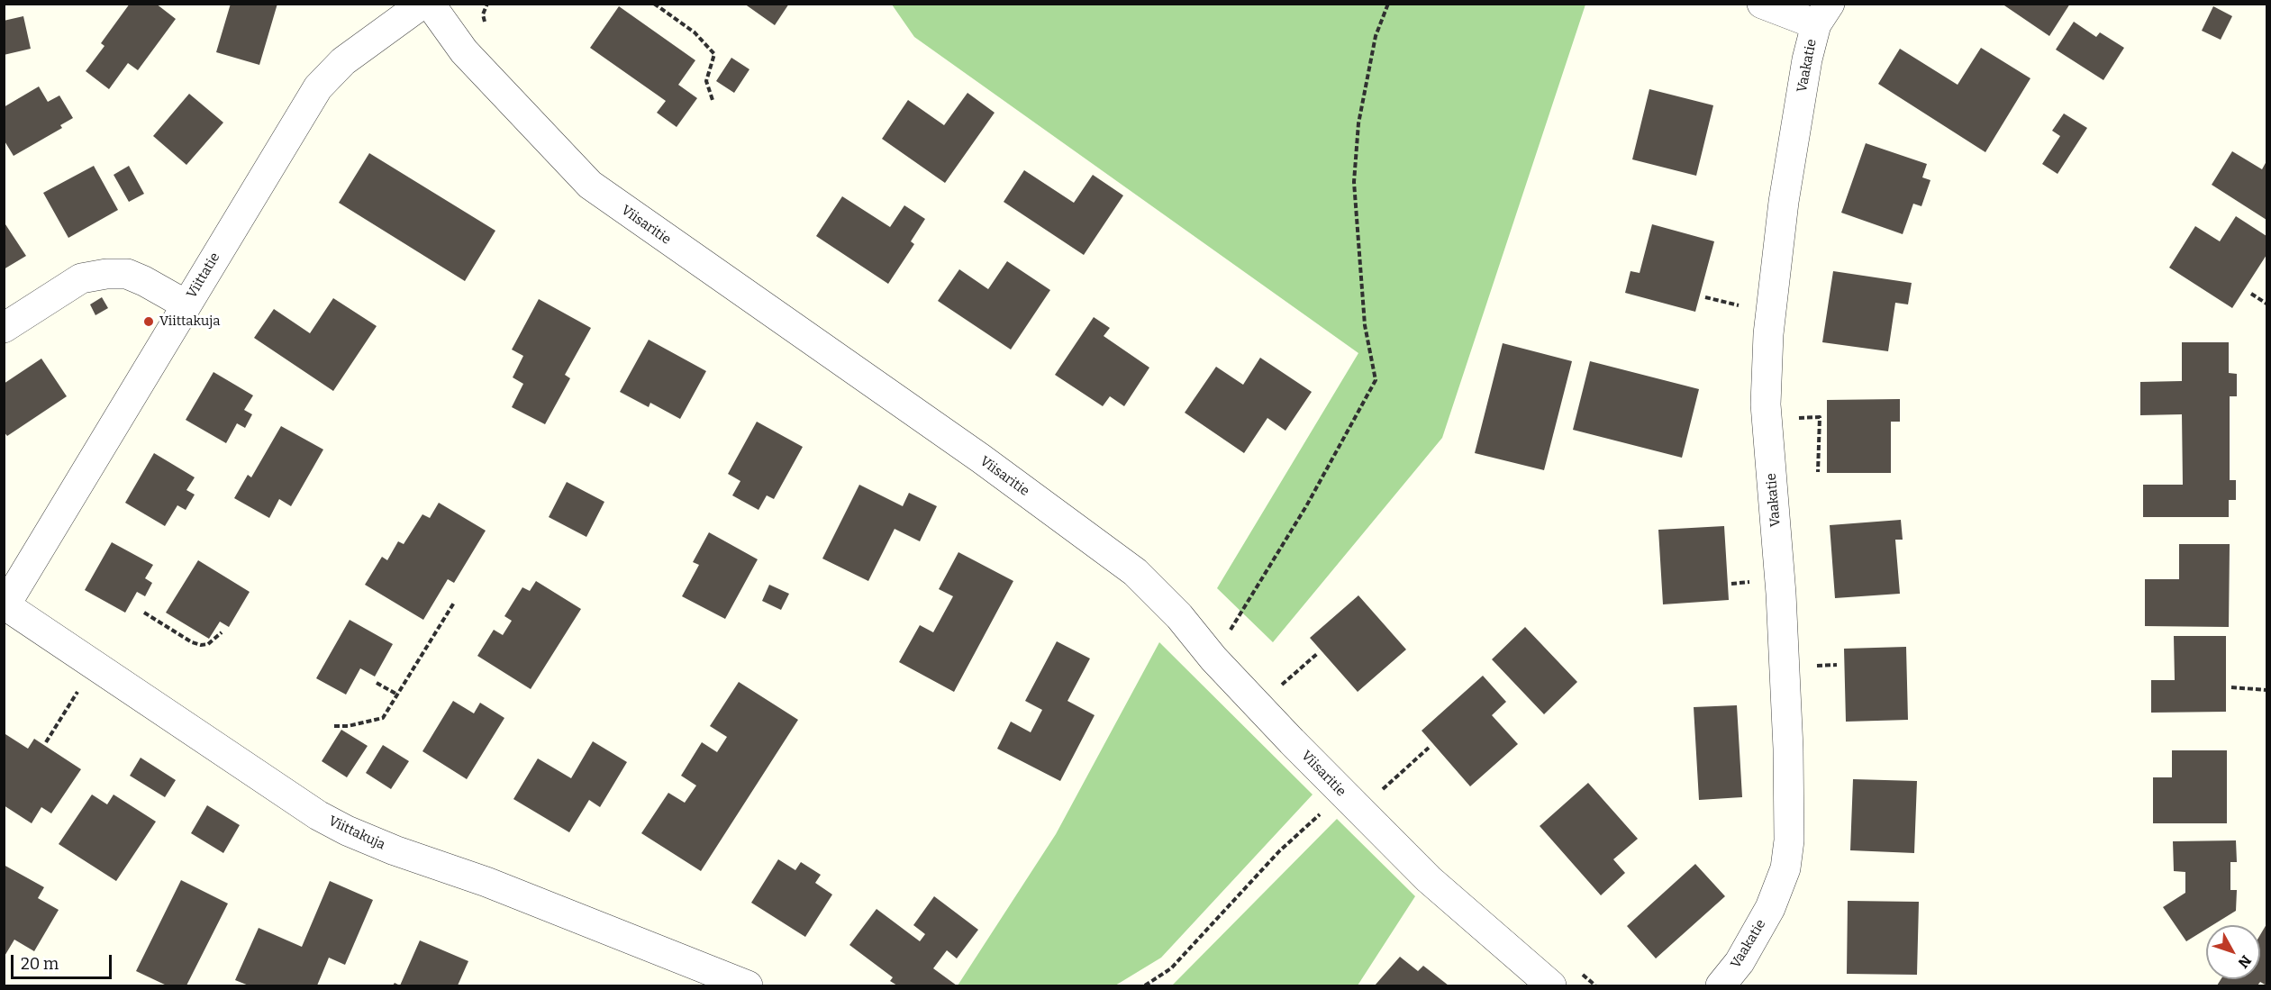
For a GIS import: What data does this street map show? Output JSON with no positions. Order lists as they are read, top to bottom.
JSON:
{
  "streets": {
    "street": [
      "Vaakatie",
      "Viisaritie",
      "Viittatie",
      "Viittakuja"
    ]
  },
  "crossings": [
    ["Viittatie", "Viittakuja"]
  ],
  "places": ["Viittakuja"],
  "scale_bar": "20 m",
  "north": "bottom right"
}
